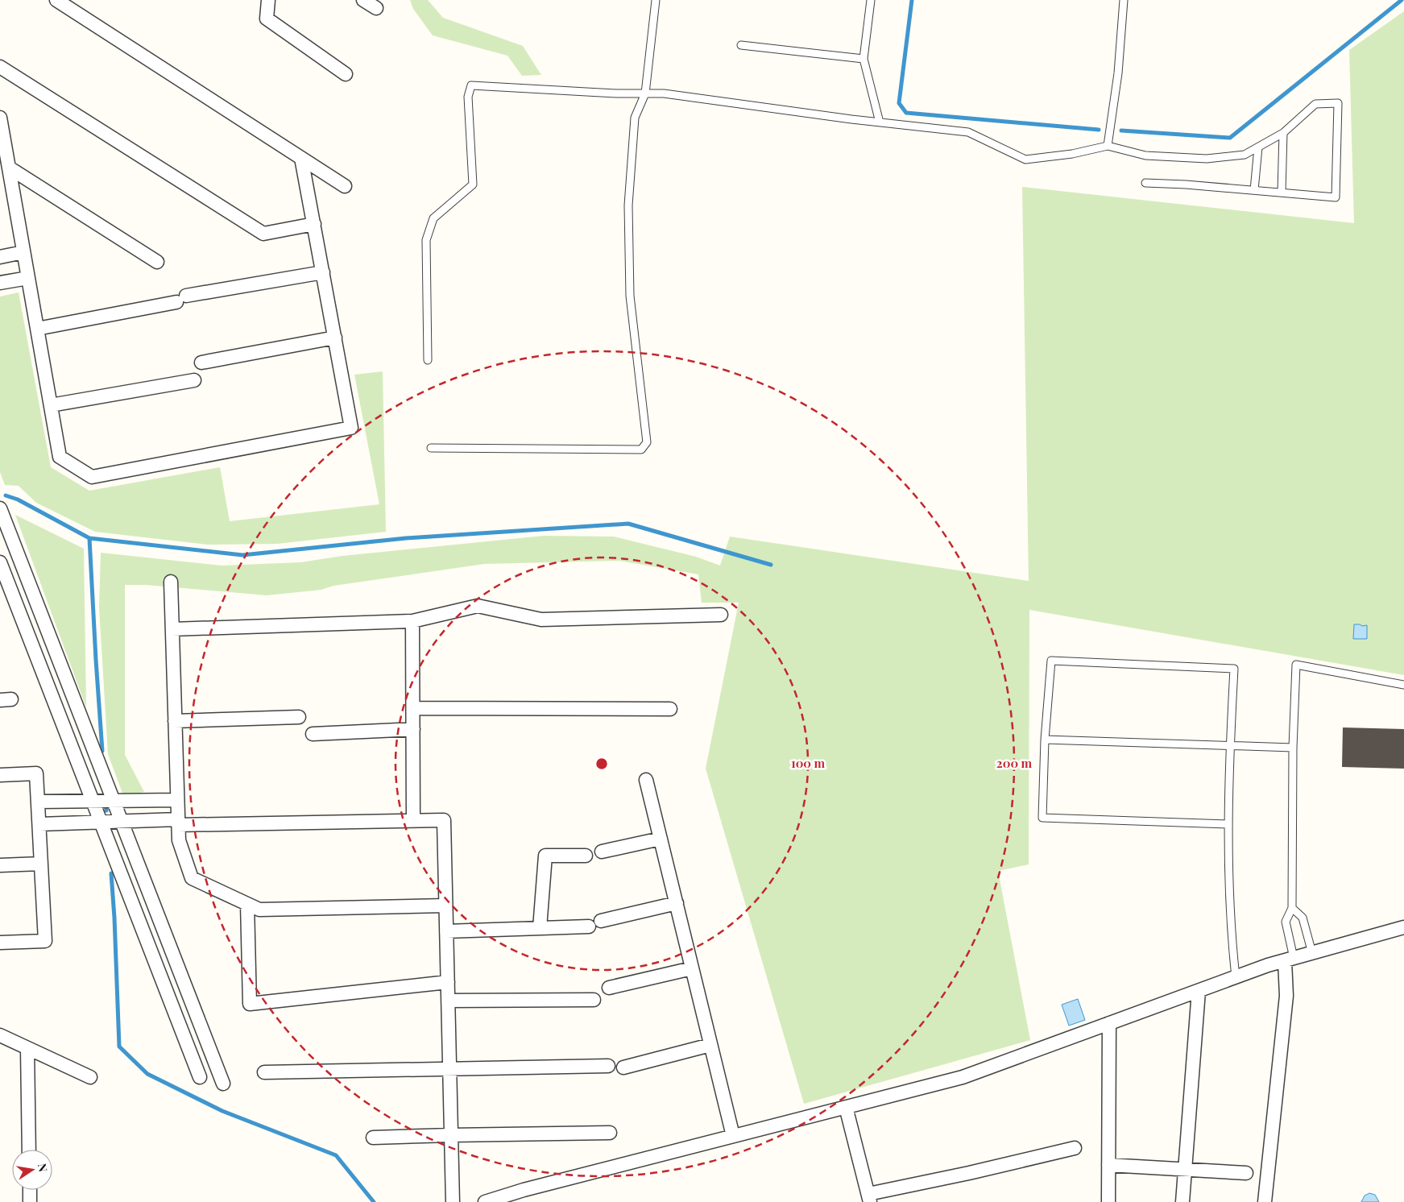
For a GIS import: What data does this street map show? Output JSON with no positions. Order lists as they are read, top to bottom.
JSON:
{
  "north": "right",
  "rings": ["100 m", "200 m"]
}
